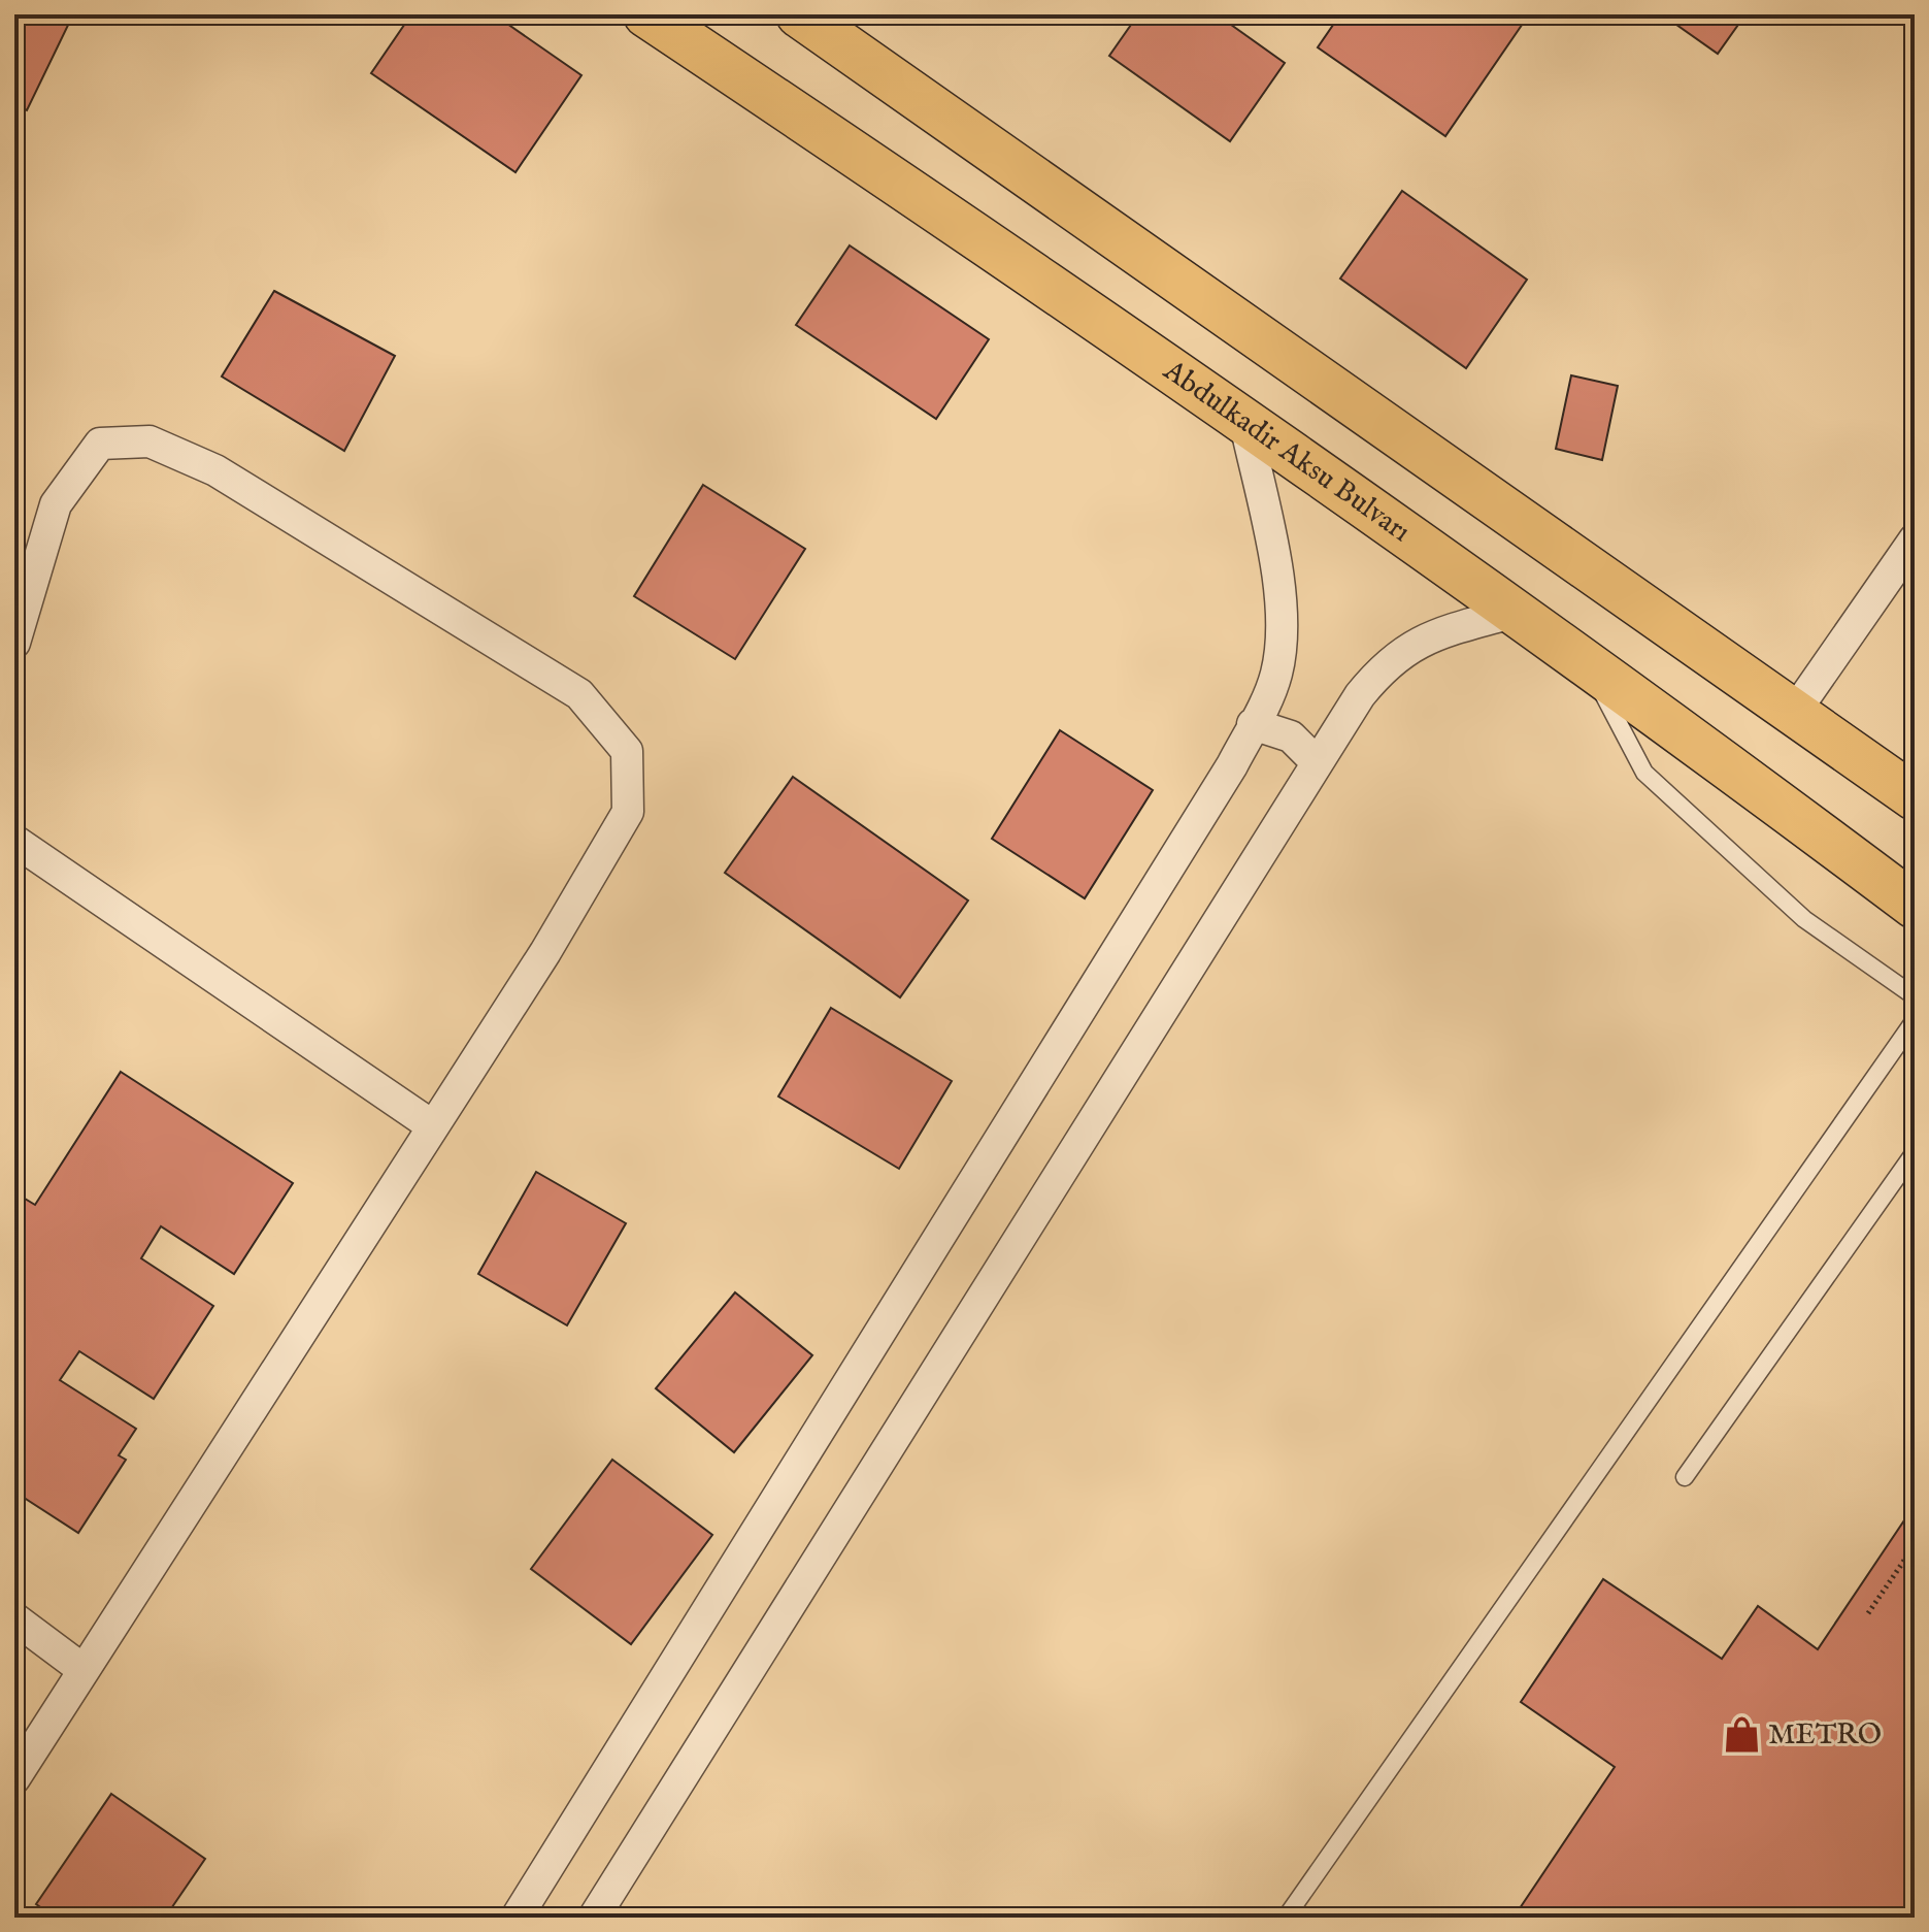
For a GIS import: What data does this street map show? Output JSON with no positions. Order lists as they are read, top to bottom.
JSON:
{
  "streets": {
    "main road": ["Abdulkadir Aksu Bulvarı"]
  },
  "places": {
    "shop": ["METRO"]
  }
}
